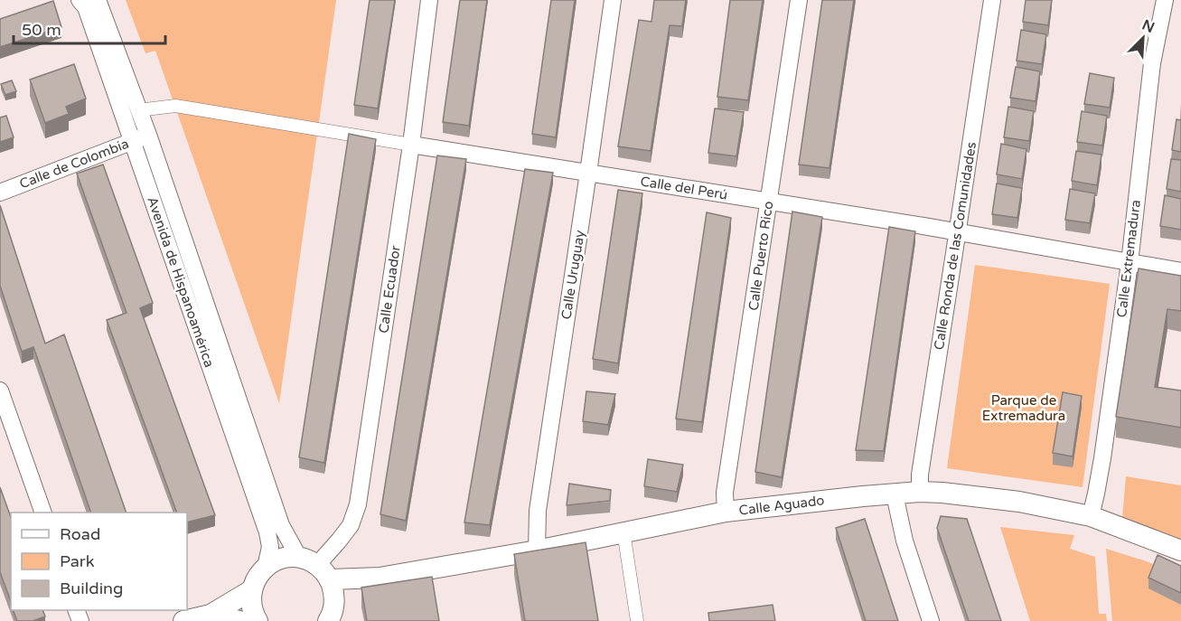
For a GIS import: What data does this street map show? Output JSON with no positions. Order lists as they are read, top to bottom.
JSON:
{
  "streets": {
    "street": [
      "Calle de Colombia",
      "Calle del Perú",
      "Calle Ronda de las Comunidades",
      "Calle Puerto Rico",
      "Calle Extremadura",
      "Calle Uruguay",
      "Avenida de Hispanoamérica",
      "Calle Ecuador",
      "Calle Aguado"
    ]
  },
  "crossings": [
    ["Calle de Colombia", "Avenida de Hispanoamérica"],
    ["Calle del Perú", "Calle Ronda de las Comunidades"],
    ["Calle del Perú", "Calle Puerto Rico"],
    ["Calle del Perú", "Calle Extremadura"],
    ["Calle del Perú", "Calle Uruguay"],
    ["Calle del Perú", "Calle Ecuador"],
    ["Calle Ronda de las Comunidades", "Calle Aguado"],
    ["Calle Puerto Rico", "Calle Aguado"],
    ["Calle Extremadura", "Calle Aguado"],
    ["Calle Uruguay", "Calle Aguado"],
    ["Avenida de Hispanoamérica", "Calle Ecuador"],
    ["Avenida de Hispanoamérica", "Calle Aguado"],
    ["Calle Ecuador", "Calle Aguado"]
  ],
  "parks": ["Parque de Extremadura"],
  "legend": ["Road", "Park", "Building"],
  "scale_bar": "50 m",
  "north": "top right"
}
